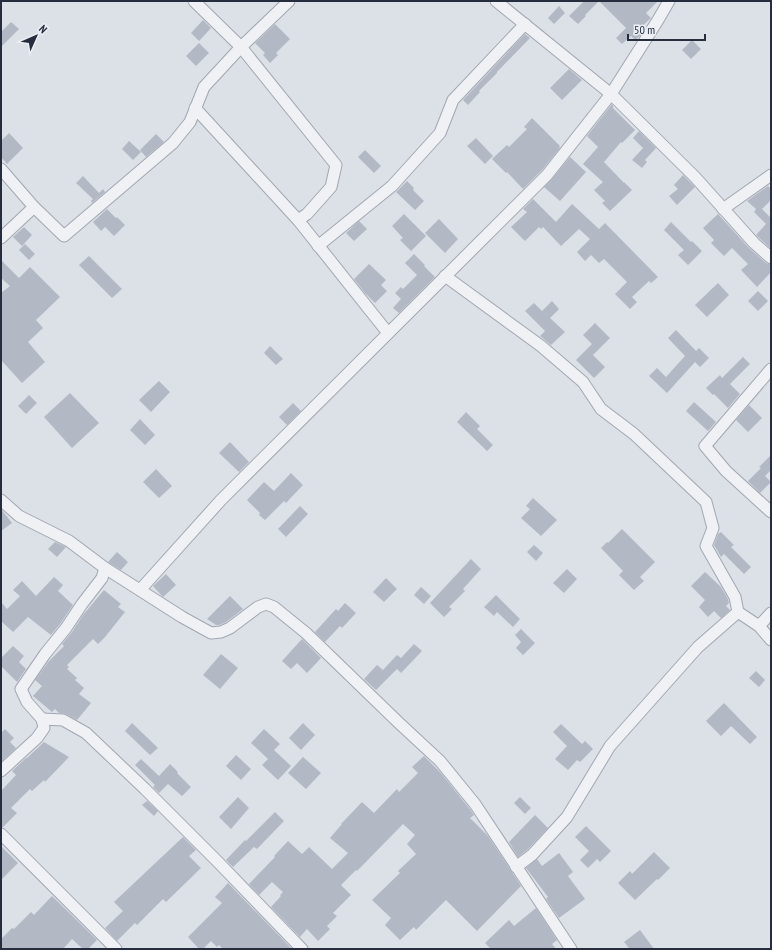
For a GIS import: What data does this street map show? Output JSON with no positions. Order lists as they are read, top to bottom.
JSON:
{
  "scale_bar": "50 m",
  "north": "top right"
}
